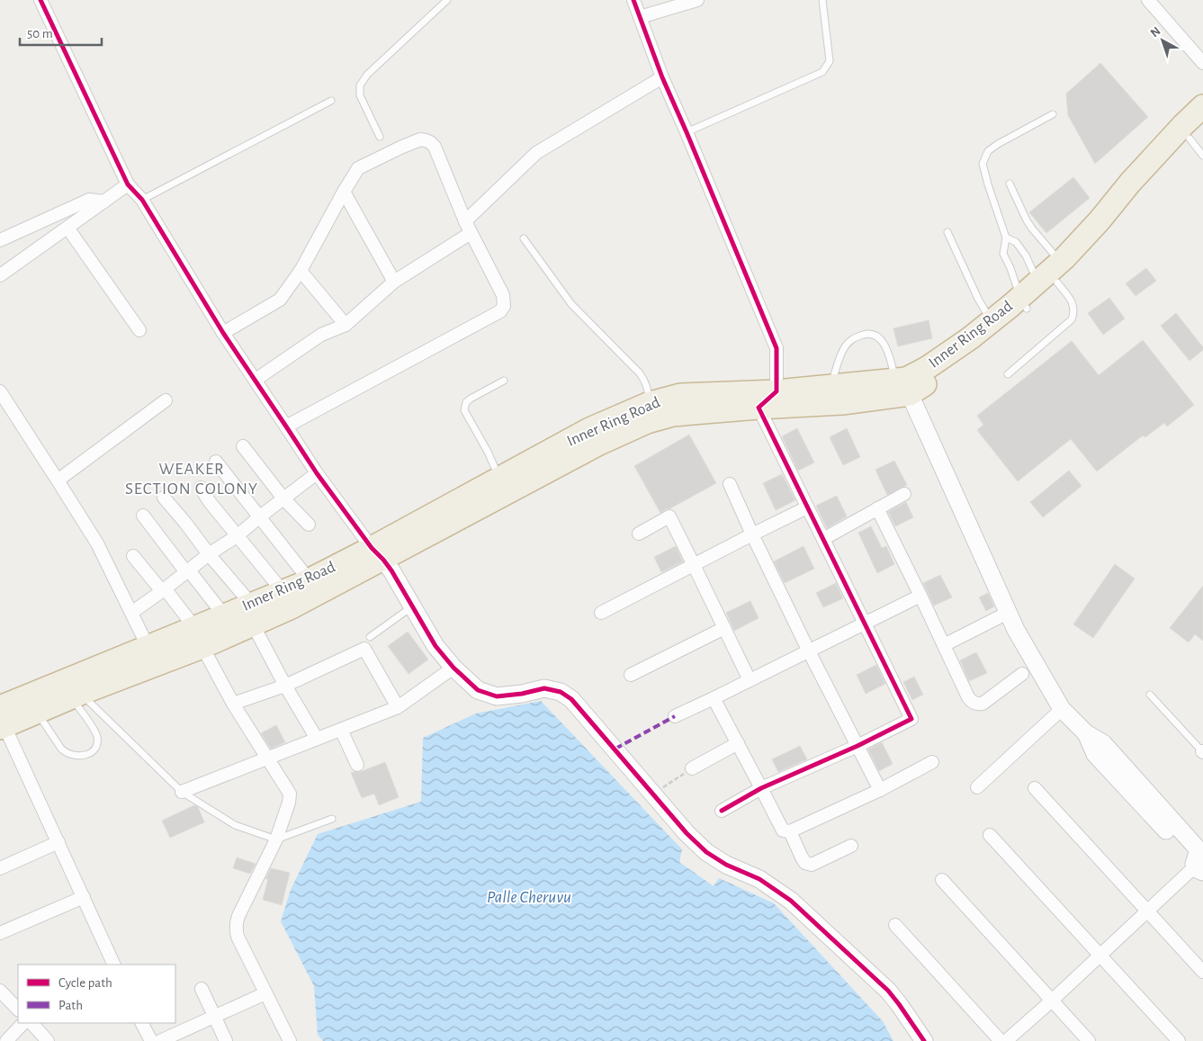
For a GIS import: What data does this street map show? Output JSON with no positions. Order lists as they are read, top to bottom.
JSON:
{
  "streets": {
    "highway": ["Inner Ring Road"]
  },
  "districts": ["WEAKER SECTION COLONY"],
  "water": ["Palle Cheruvu"],
  "legend": ["Cycle path", "Path"],
  "scale_bar": "50 m",
  "north": "top left"
}
